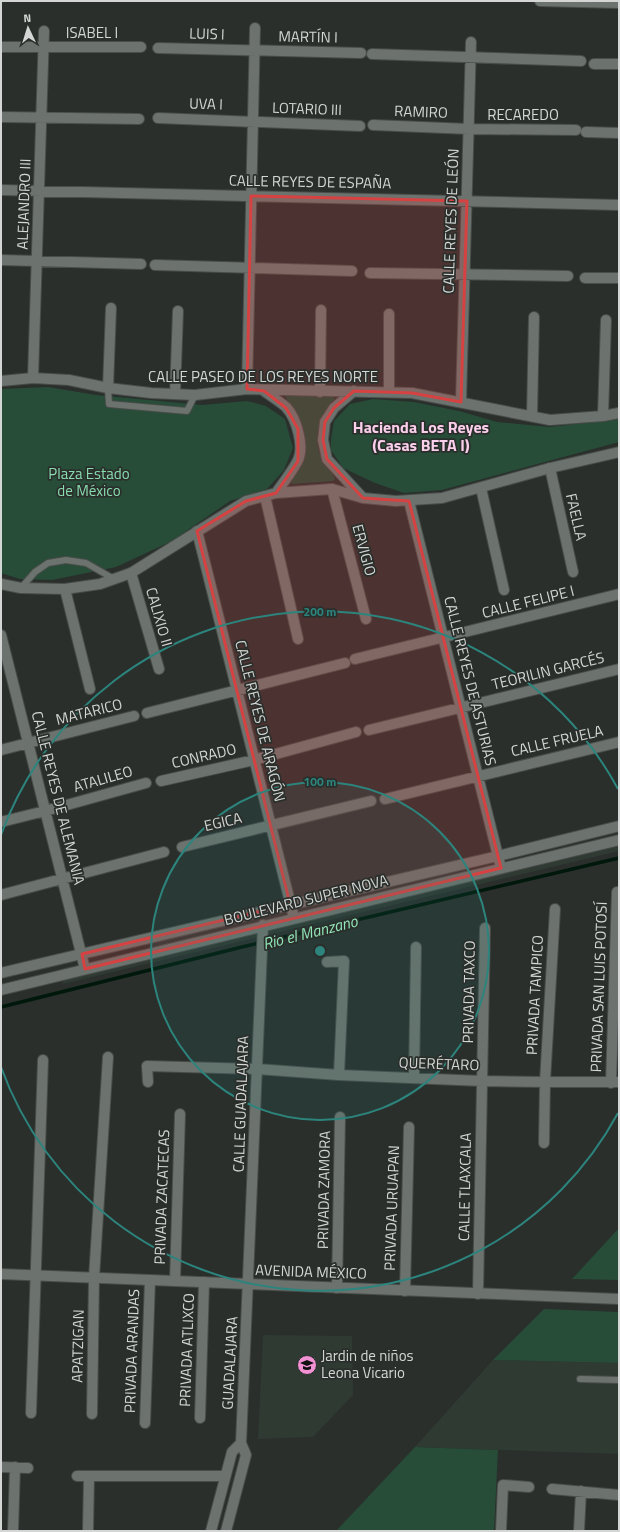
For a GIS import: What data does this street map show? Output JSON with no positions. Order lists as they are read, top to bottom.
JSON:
{
  "streets": {
    "street": [
      "ISABEL I",
      "LUIS I",
      "MARTÍN I",
      "UVA I",
      "LOTARIO III",
      "RAMIRO",
      "RECAREDO",
      "CALLE REYES DE ESPAÑA",
      "ALEJANDRO III",
      "CALLE REYES DE LEÓN",
      "CALLE PASEO DE LOS REYES NORTE",
      "FAELLA",
      "ERVIGIO",
      "CALLE FELIPE I",
      "CALIXIO II",
      "TEORILIN GARCÉS",
      "CALLE REYES DE ASTURIAS",
      "MATARICO",
      "CALLE REYES DE ARAGÓN",
      "CALLE FRUELA",
      "CONRADO",
      "ATALILEO",
      "CALLE REYES DE ALEMANIA",
      "EGICA",
      "BOULEVARD SUPER NOVA",
      "PRIVADA SAN LUIS POTOSÍ",
      "PRIVADA TAXCO",
      "PRIVADA TAMPICO",
      "QUERÉTARO",
      "CALLE GUADALAJARA",
      "CALLE TLAXCALA",
      "PRIVADA ZAMORA",
      "PRIVADA ZACATECAS",
      "PRIVADA URUAPAN",
      "AVENIDA MÉXICO",
      "APATZIGAN",
      "PRIVADA ATLIXCO",
      "PRIVADA ARANDAS",
      "GUADALAJARA"
    ]
  },
  "crossings": [
    ["ISABEL I", "ALEJANDRO III"],
    ["LUIS I", "MARTÍN I"],
    ["UVA I", "LOTARIO III"],
    ["RAMIRO", "RECAREDO"],
    ["RAMIRO", "CALLE REYES DE LEÓN"],
    ["RECAREDO", "CALLE REYES DE LEÓN"],
    ["CALLE REYES DE ESPAÑA", "ALEJANDRO III"],
    ["CALLE REYES DE ESPAÑA", "CALLE REYES DE LEÓN"],
    ["ALEJANDRO III", "CALLE PASEO DE LOS REYES NORTE"],
    ["CALLE REYES DE LEÓN", "CALLE PASEO DE LOS REYES NORTE"],
    ["CALLE FELIPE I", "CALLE REYES DE ASTURIAS"],
    ["TEORILIN GARCÉS", "CALLE REYES DE ASTURIAS"],
    ["CALLE REYES DE ASTURIAS", "CALLE FRUELA"],
    ["CALLE REYES DE ASTURIAS", "BOULEVARD SUPER NOVA"],
    ["MATARICO", "CALLE REYES DE ALEMANIA"],
    ["CALLE REYES DE ARAGÓN", "CONRADO"],
    ["CALLE REYES DE ARAGÓN", "EGICA"],
    ["CALLE REYES DE ARAGÓN", "BOULEVARD SUPER NOVA"],
    ["ATALILEO", "CALLE REYES DE ALEMANIA"],
    ["CALLE REYES DE ALEMANIA", "BOULEVARD SUPER NOVA"],
    ["BOULEVARD SUPER NOVA", "CALLE GUADALAJARA"],
    ["PRIVADA SAN LUIS POTOSÍ", "QUERÉTARO"],
    ["PRIVADA TAXCO", "QUERÉTARO"],
    ["PRIVADA TAXCO", "CALLE TLAXCALA"],
    ["PRIVADA TAMPICO", "QUERÉTARO"],
    ["QUERÉTARO", "CALLE GUADALAJARA"],
    ["QUERÉTARO", "CALLE TLAXCALA"],
    ["CALLE GUADALAJARA", "AVENIDA MÉXICO"],
    ["CALLE GUADALAJARA", "GUADALAJARA"],
    ["CALLE TLAXCALA", "AVENIDA MÉXICO"],
    ["PRIVADA ZAMORA", "AVENIDA MÉXICO"],
    ["PRIVADA ZACATECAS", "AVENIDA MÉXICO"],
    ["PRIVADA URUAPAN", "AVENIDA MÉXICO"],
    ["AVENIDA MÉXICO", "APATZIGAN"],
    ["AVENIDA MÉXICO", "PRIVADA ATLIXCO"],
    ["AVENIDA MÉXICO", "PRIVADA ARANDAS"],
    ["AVENIDA MÉXICO", "GUADALAJARA"]
  ],
  "districts": ["Hacienda Los Reyes (Casas BETA I)"],
  "water": ["Rio el Manzano"],
  "parks": ["Plaza Estado de México"],
  "places": {
    "school or university": ["Jardin de niños Leona Vicario"]
  },
  "north": "top",
  "rings": ["200 m", "100 m"]
}
